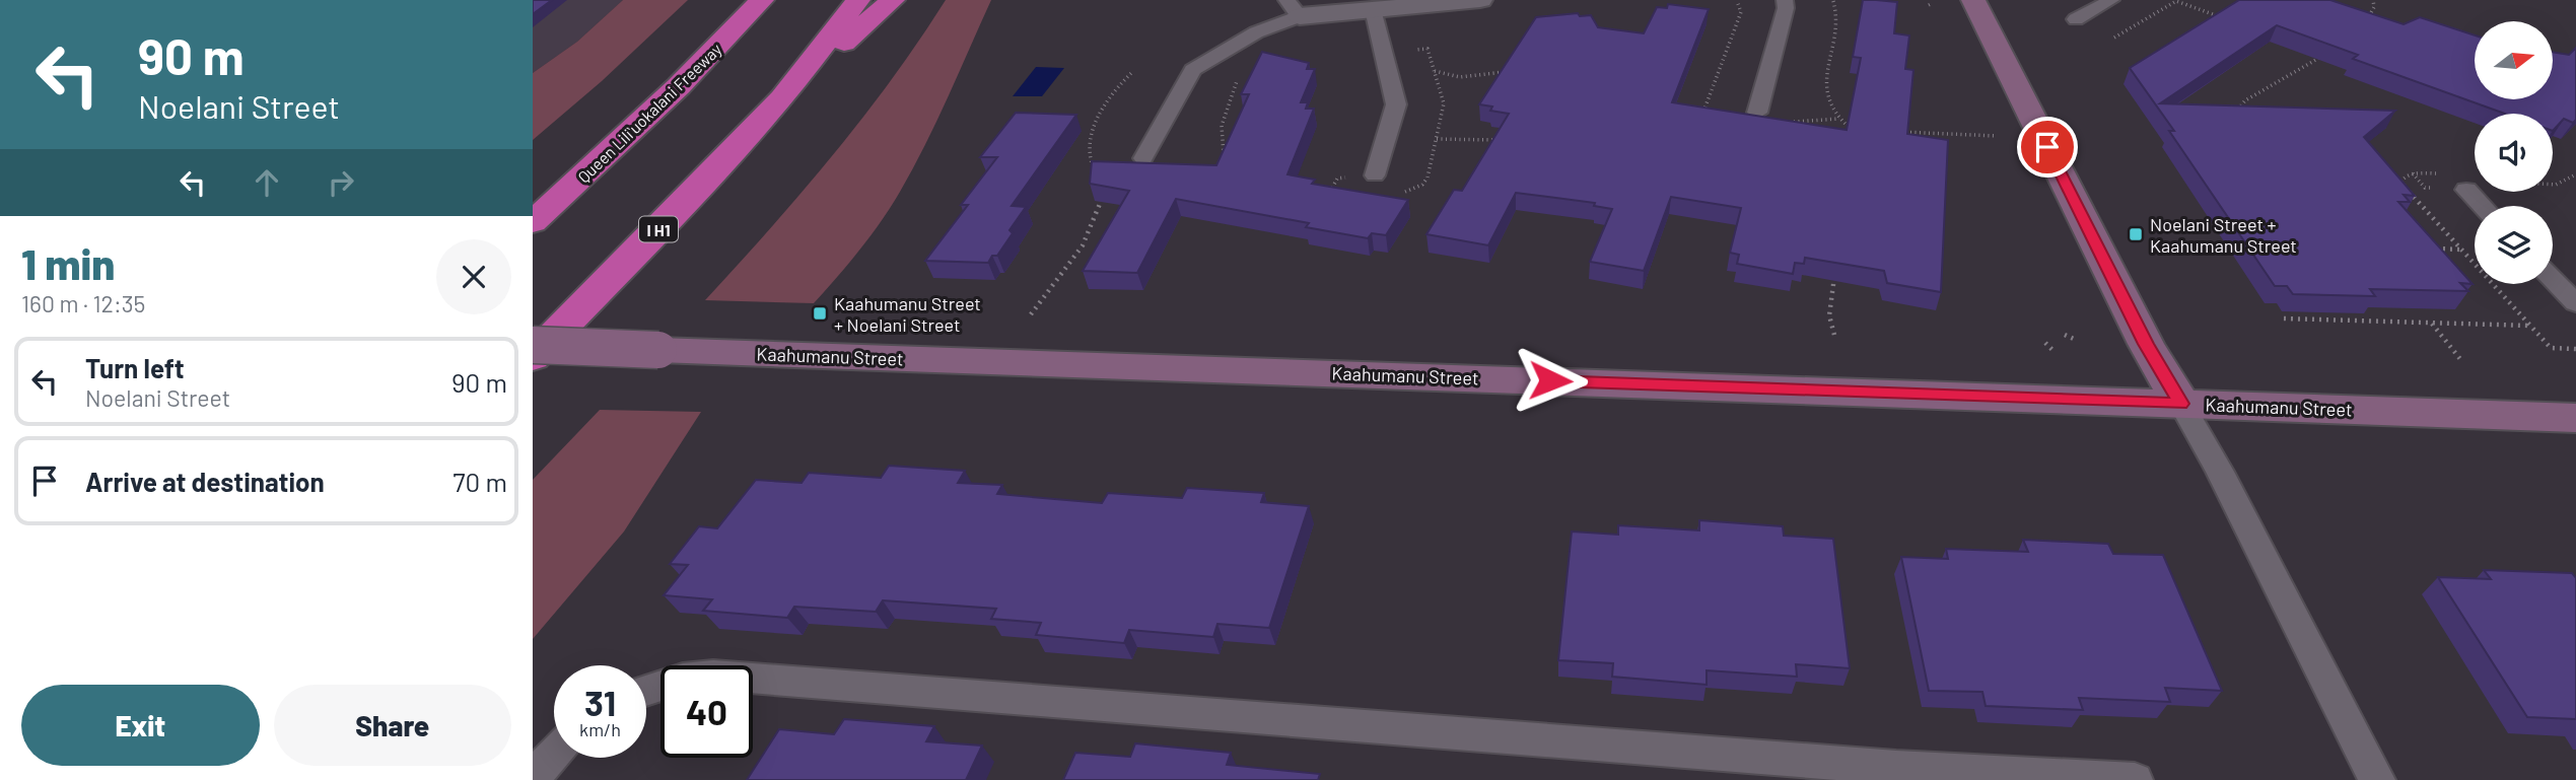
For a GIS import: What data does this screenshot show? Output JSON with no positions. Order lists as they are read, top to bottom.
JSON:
{
  "streets": {
    "highway": ["Queen Liliʻuokalani Freeway", "I H1"],
    "street": ["Kaahumanu Street"]
  },
  "places": {
    "transit": ["Noelani Street + Kaahumanu Street", "Kaahumanu Street + Noelani Street"]
  },
  "north": "right",
  "page": {
    "turn": ["90 m", "Noelani Street"],
    "heading": ["1 min", "160 m · 12:35"],
    "list": [
      {
        "name": "Turn left",
        "note": "Noelani Street",
        "value": "90 m"
      },
      {
        "name": "Arrive at destination",
        "value": "70 m"
      }
    ],
    "speed": "31 km/h",
    "limit": "40",
    "buttons": ["Exit", "Share"]
  }
}
